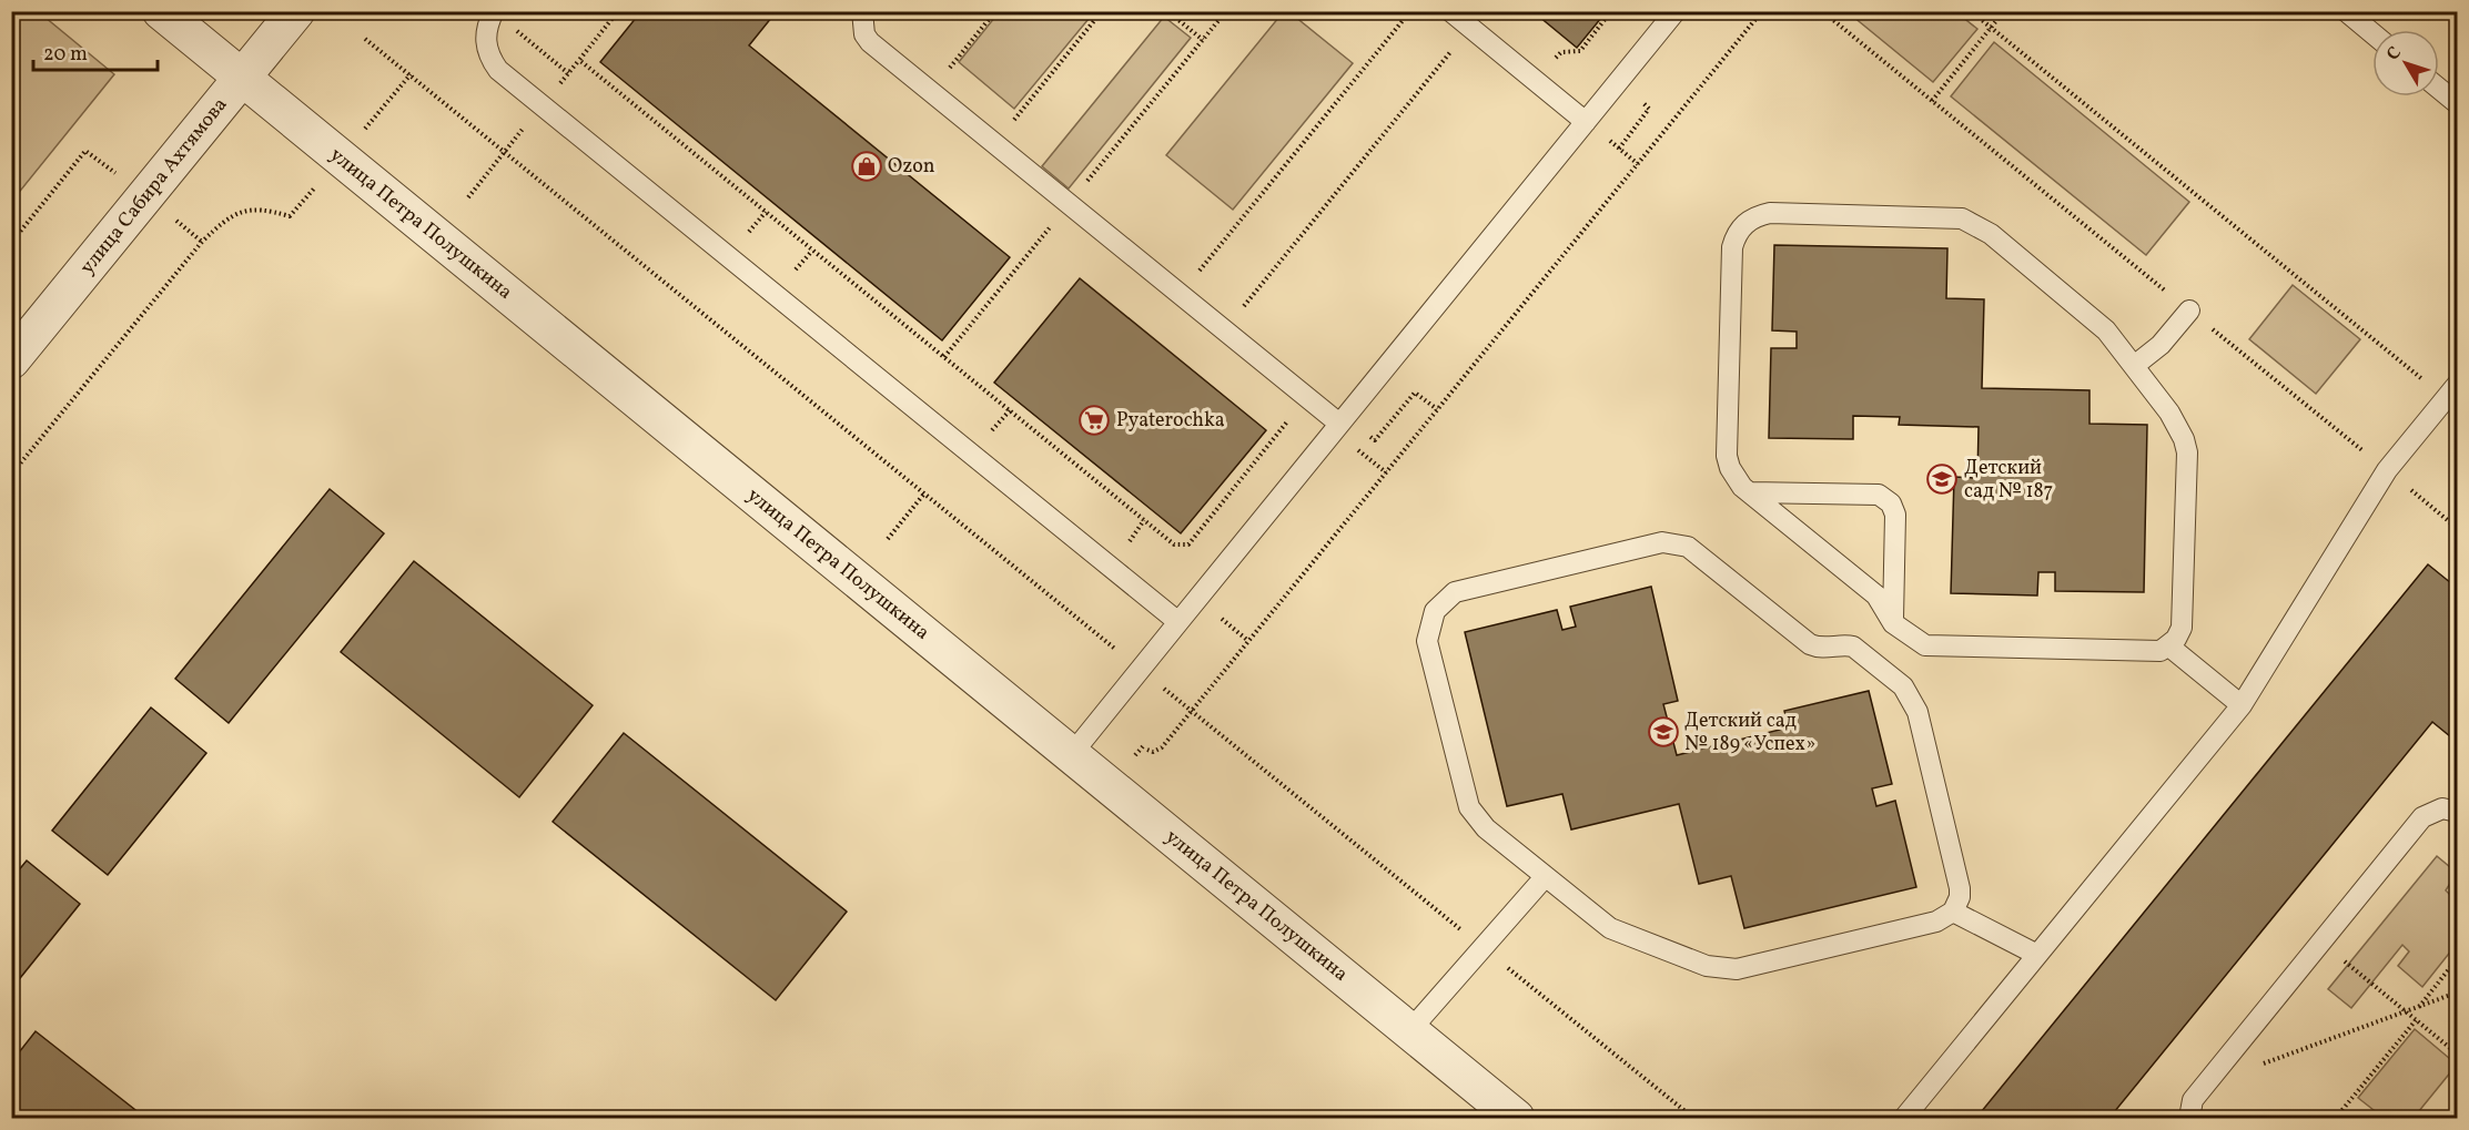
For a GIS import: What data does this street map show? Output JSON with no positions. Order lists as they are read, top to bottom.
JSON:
{
  "streets": {
    "street": ["улица Сабира Ахтямова", "улица Петра Полушкина"]
  },
  "crossings": [
    ["улица Сабира Ахтямова", "улица Петра Полушкина"]
  ],
  "places": {
    "shop": ["Ozon"],
    "supermarket": ["Pyaterochka"],
    "school or university": ["Детский сад № 187", "Детский сад № 189 «Успех»"]
  },
  "scale_bar": "20 m",
  "north": "top left"
}
